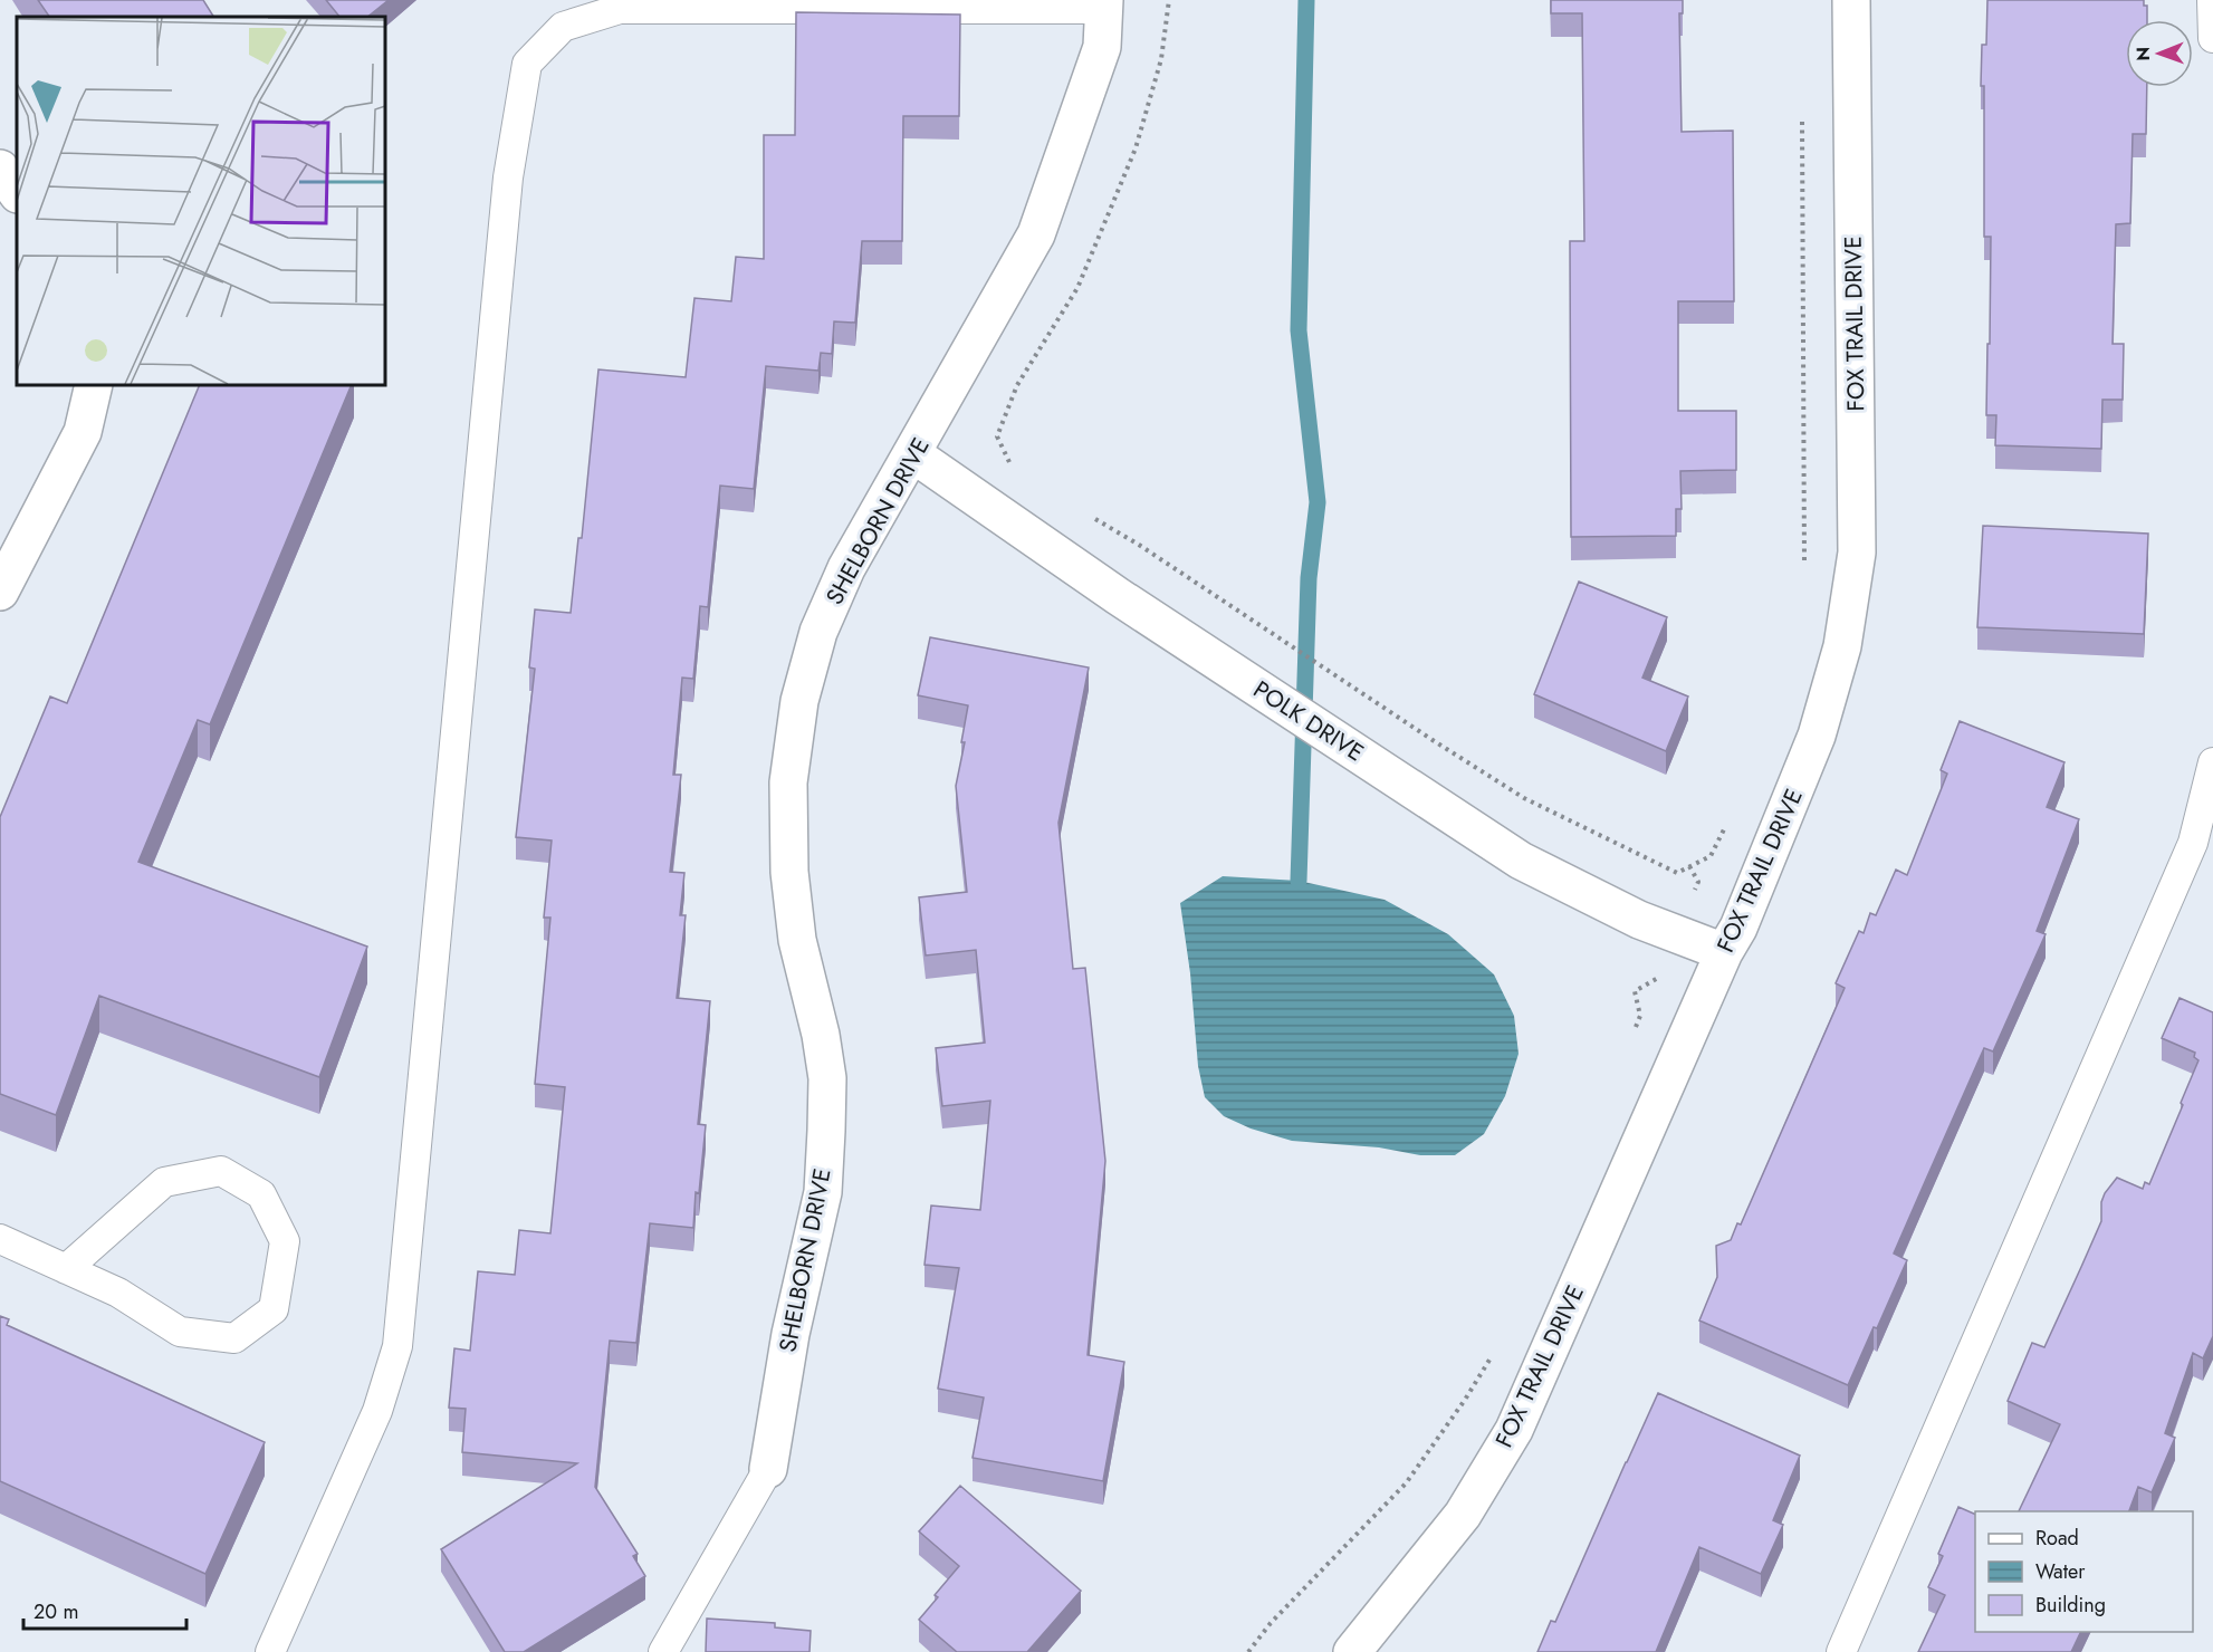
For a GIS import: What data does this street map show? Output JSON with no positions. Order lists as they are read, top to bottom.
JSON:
{
  "streets": {
    "street": ["FOX TRAIL DRIVE", "SHELBORN DRIVE", "POLK DRIVE"]
  },
  "crossings": [
    ["FOX TRAIL DRIVE", "POLK DRIVE"],
    ["SHELBORN DRIVE", "POLK DRIVE"]
  ],
  "legend": ["Road", "Water", "Building"],
  "scale_bar": "20 m",
  "north": "left"
}
